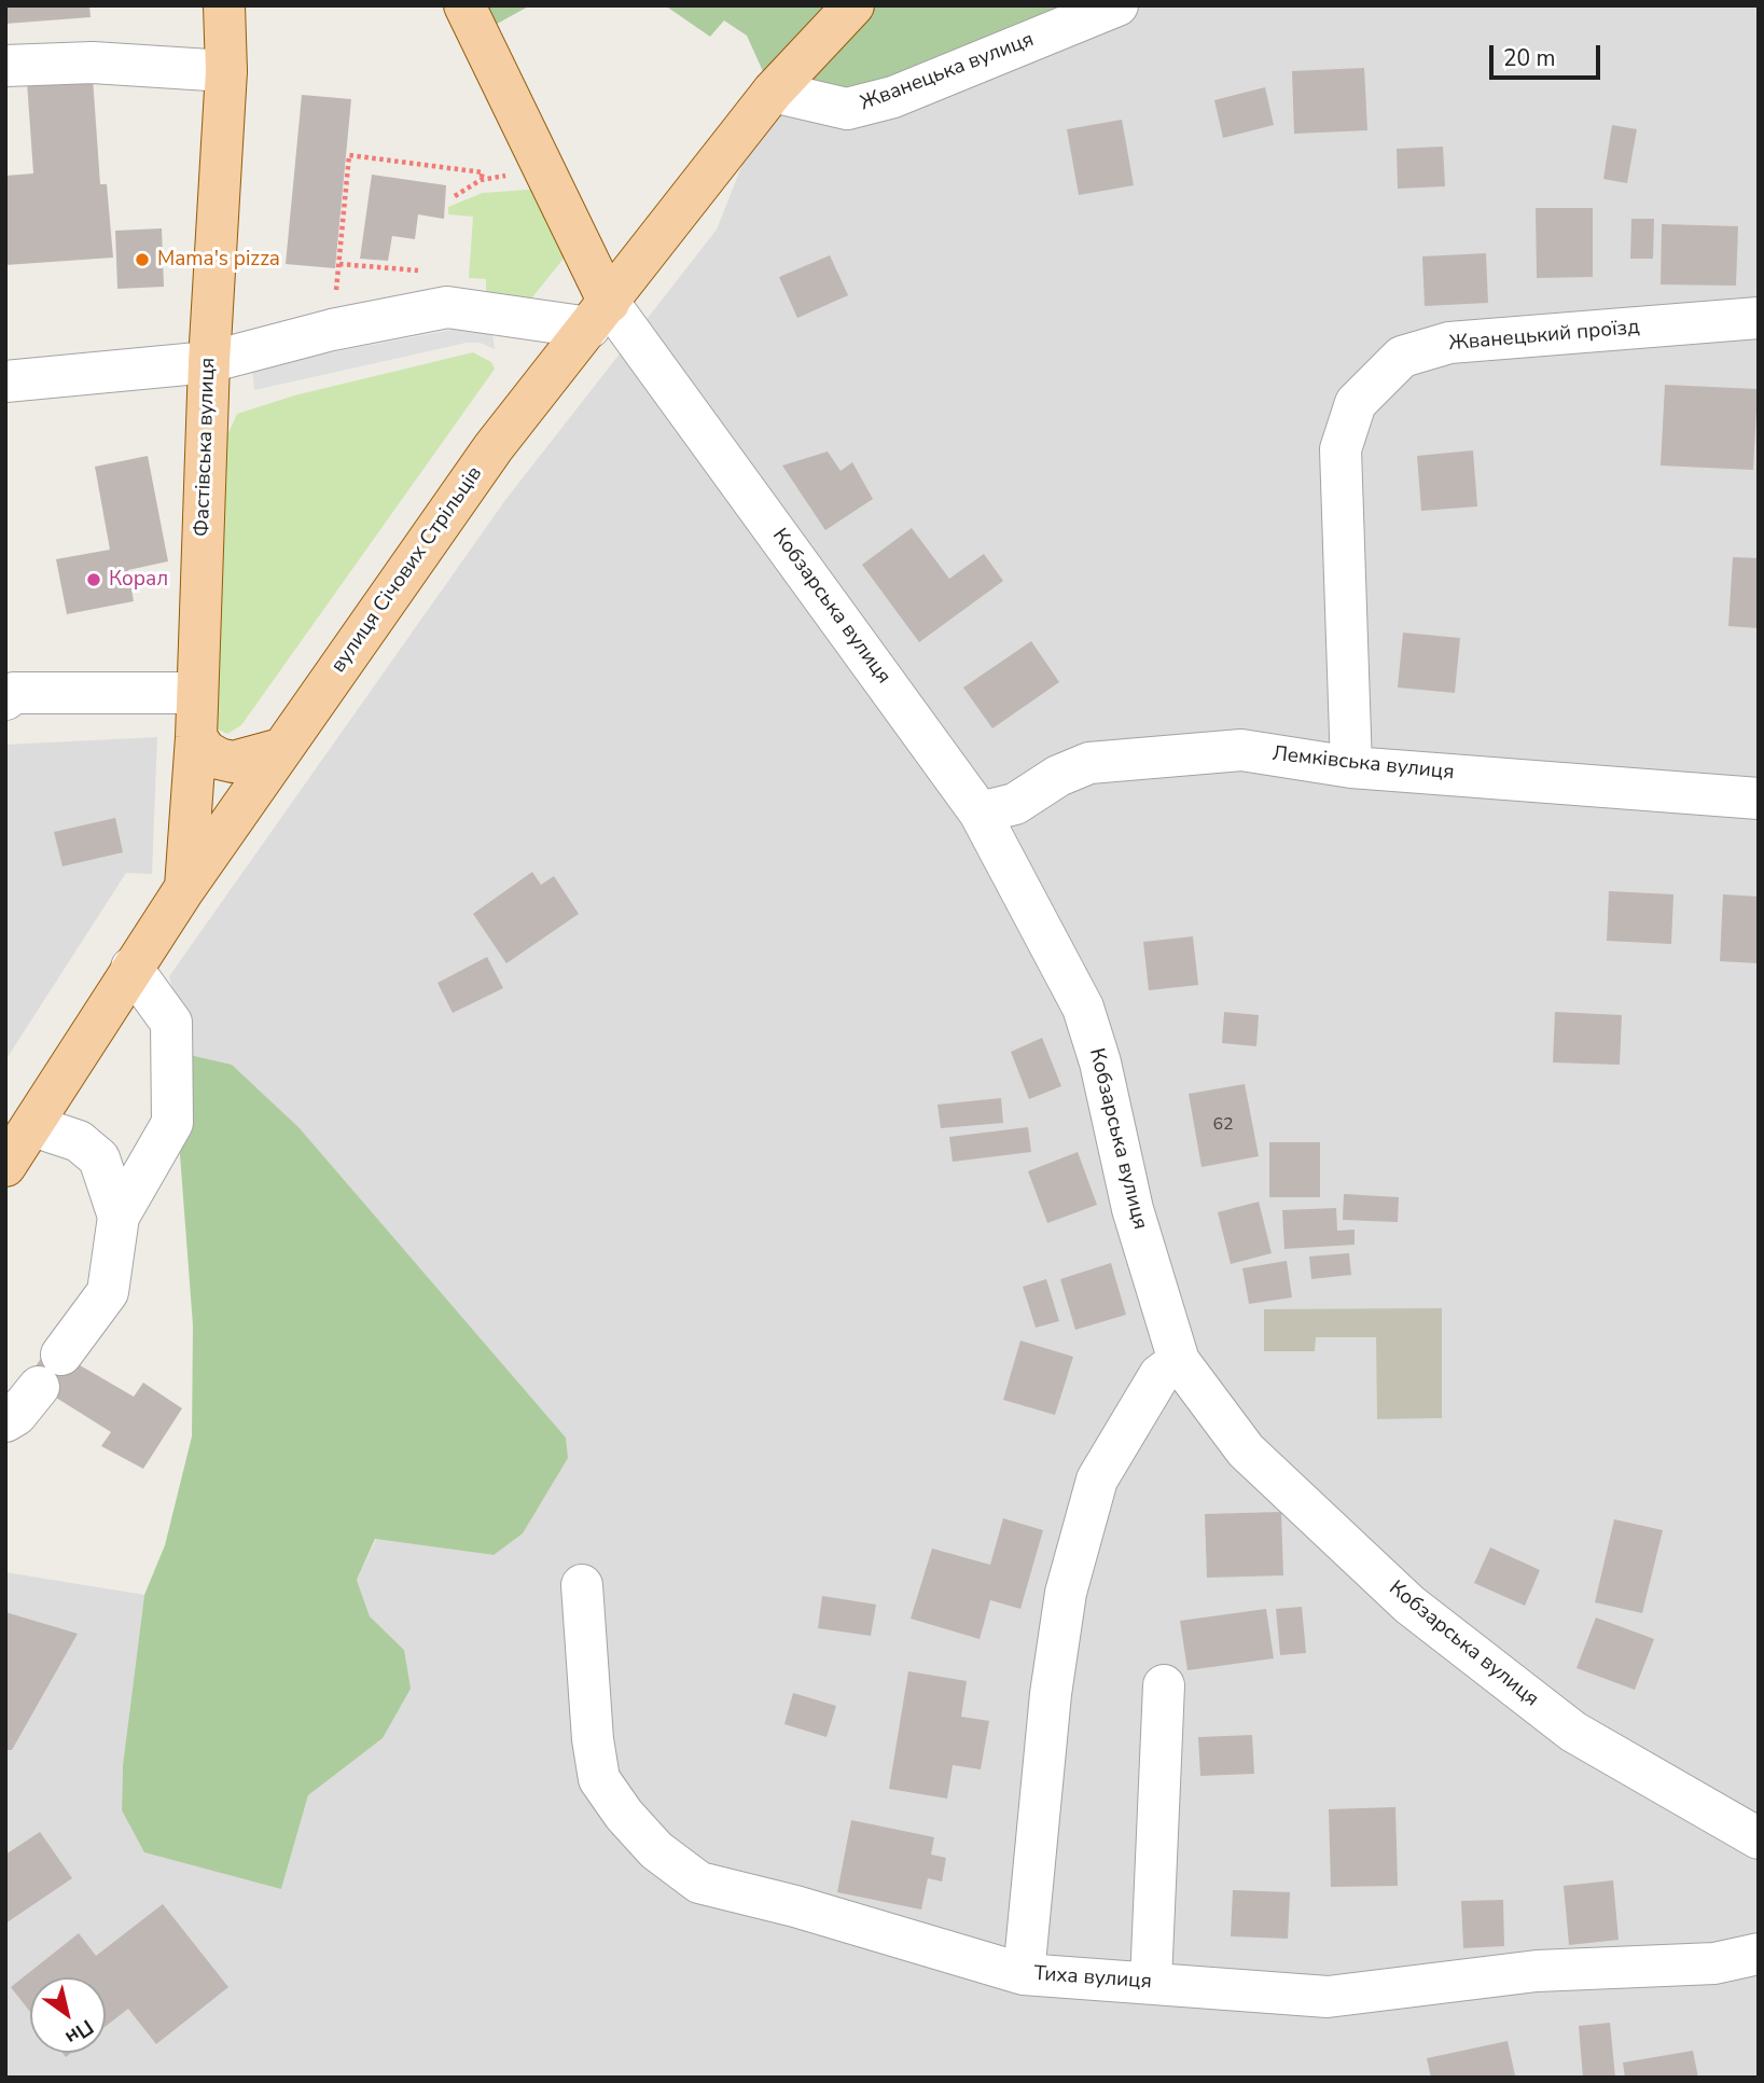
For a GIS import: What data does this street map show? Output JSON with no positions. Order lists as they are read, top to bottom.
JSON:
{
  "streets": {
    "main road": ["Фастівська вулиця", "вулиця Січових Стрільців"],
    "street": [
      "Жванецька вулиця",
      "Жванецький проїзд",
      "Кобзарська вулиця",
      "Лемківська вулиця",
      "Тиха вулиця"
    ]
  },
  "crossings": [
    ["Жванецька вулиця", "вулиця Січових Стрільців"],
    ["Жванецький проїзд", "Лемківська вулиця"],
    ["Фастівська вулиця", "вулиця Січових Стрільців"],
    ["вулиця Січових Стрільців", "Кобзарська вулиця"],
    ["Кобзарська вулиця", "Лемківська вулиця"],
    ["Кобзарська вулиця", "Тиха вулиця"]
  ],
  "places": ["Mama's pizza", "Корал"],
  "house_numbers": ["62"],
  "scale_bar": "20 m",
  "north": "bottom right"
}
